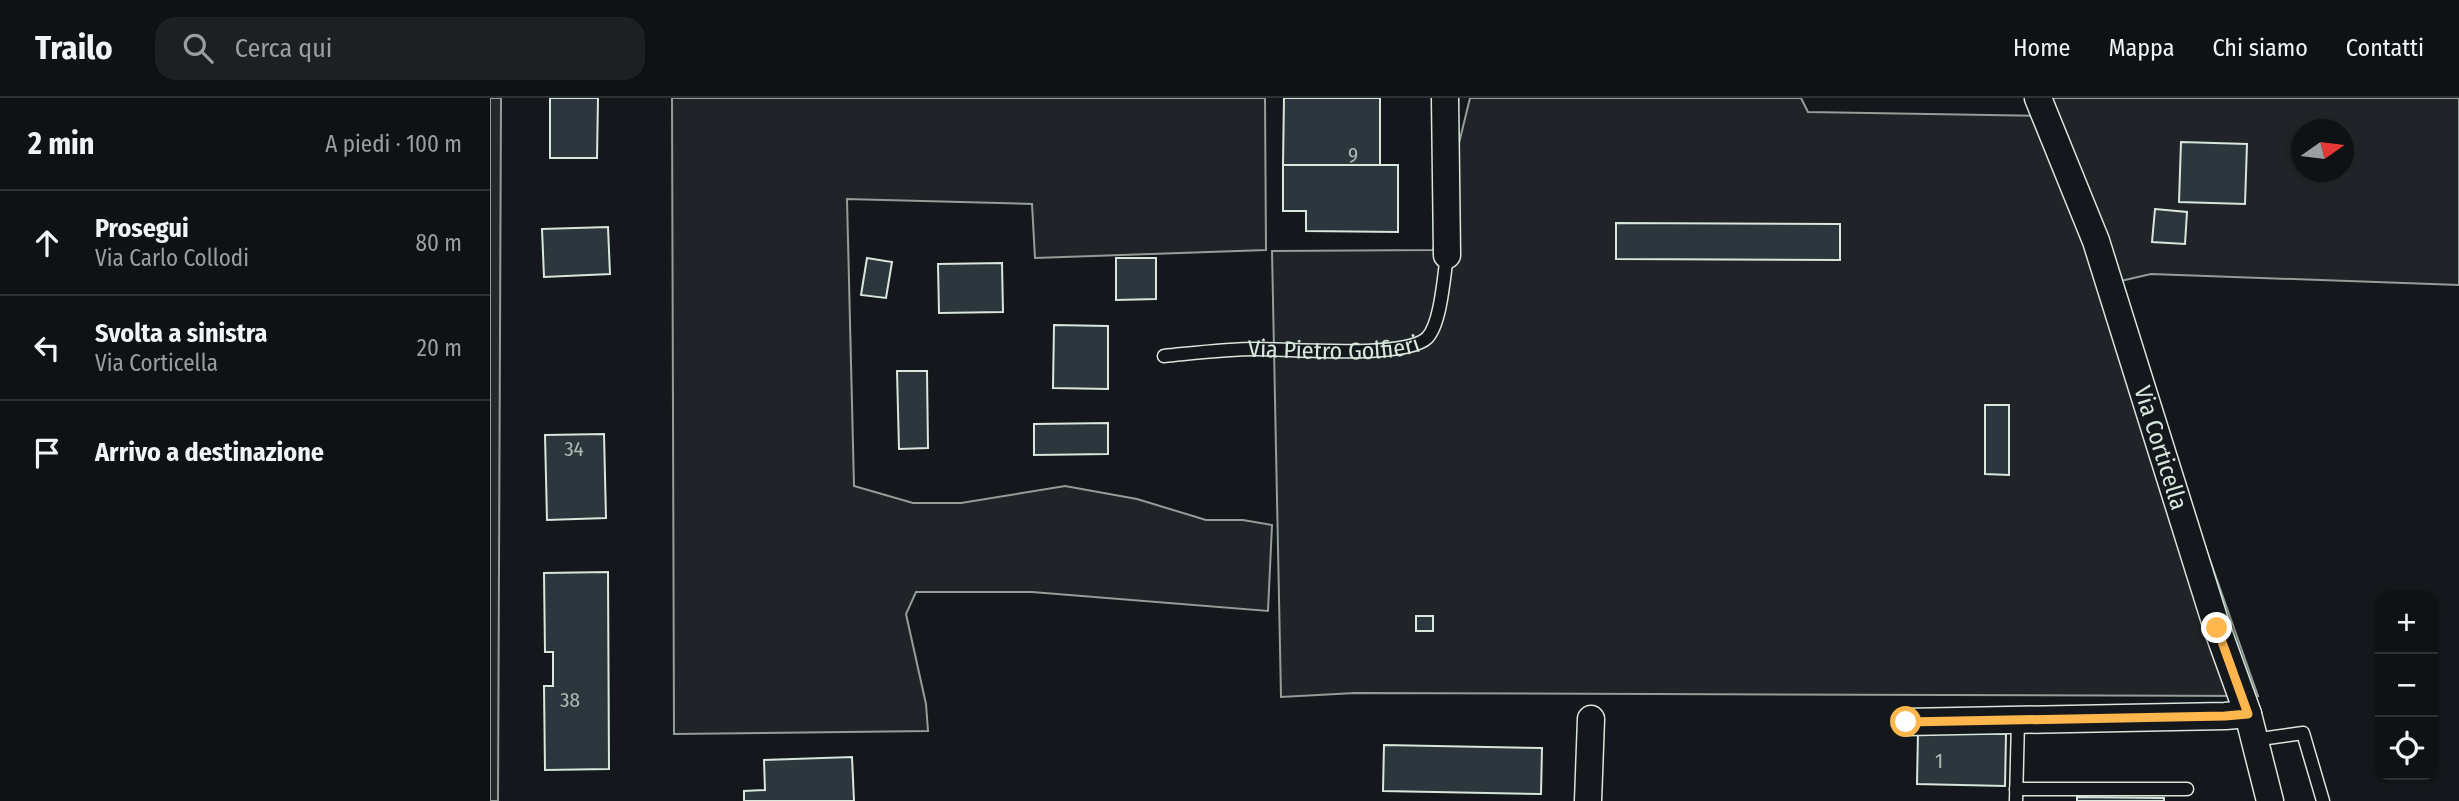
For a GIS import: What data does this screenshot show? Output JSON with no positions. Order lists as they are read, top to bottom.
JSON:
{
  "streets": {
    "street": ["Via Pietro Golfieri", "Via Corticella"]
  },
  "house_numbers": [
    "9",
    "34",
    "38",
    "1"
  ],
  "north": "right",
  "page": {
    "header": "Trailo",
    "search": "Cerca qui",
    "nav": [
      "Home",
      "Mappa",
      "Chi siamo",
      "Contatti"
    ],
    "heading": ["2 min", "A piedi · 100 m"],
    "list": [
      ["Prosegui", "Via Carlo Collodi", "80 m"],
      ["Svolta a sinistra", "Via Corticella", "20 m"],
      "Arrivo a destinazione"
    ],
    "map_buttons": ["+", "−"]
  }
}
